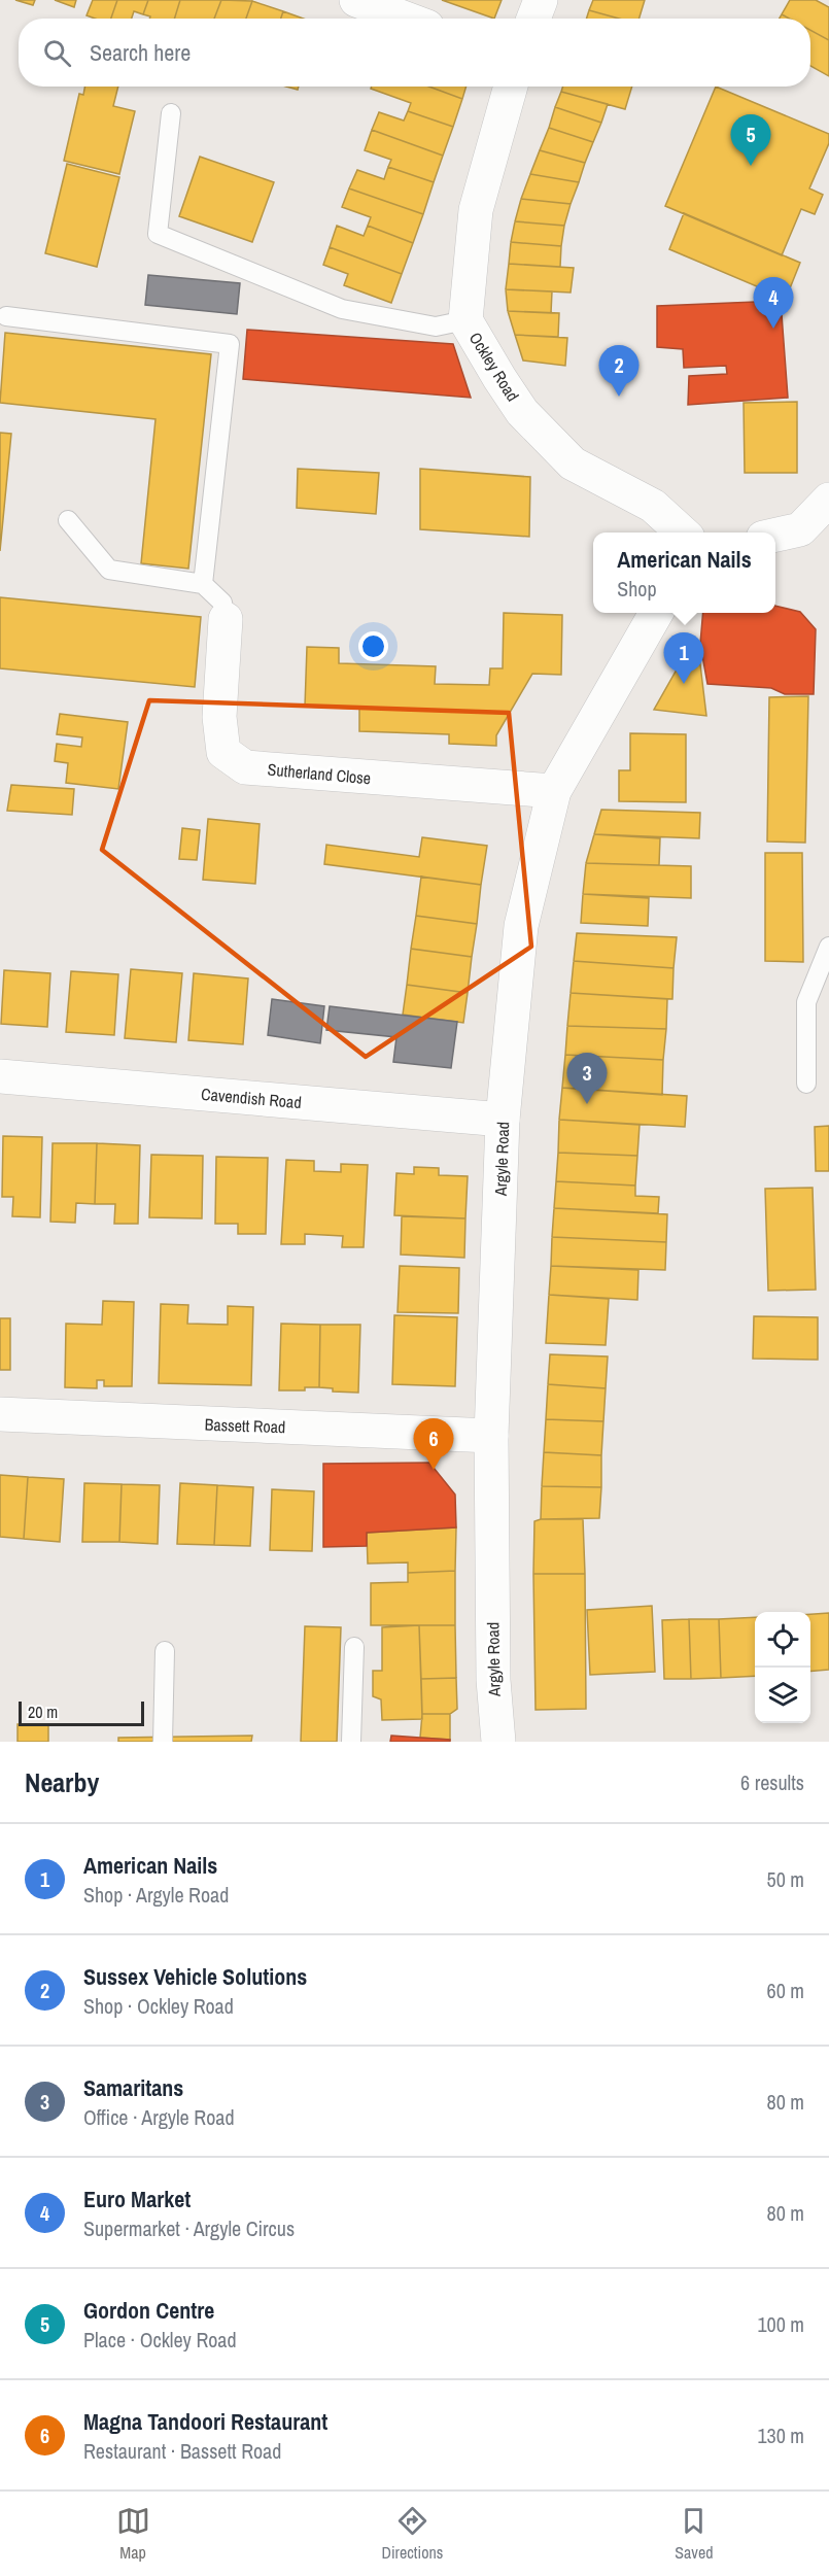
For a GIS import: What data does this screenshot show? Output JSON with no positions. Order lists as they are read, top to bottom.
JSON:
{
  "streets": {
    "street": [
      "Ockley Road",
      "Sutherland Close",
      "Cavendish Road",
      "Argyle Road",
      "Bassett Road"
    ]
  },
  "crossings": [
    ["Sutherland Close", "Argyle Road"],
    ["Cavendish Road", "Argyle Road"],
    ["Argyle Road", "Bassett Road"]
  ],
  "scale_bar": "20 m",
  "page": {
    "search": "Search here",
    "pins": [
      "5",
      "4",
      "2",
      "1",
      "3",
      "6"
    ],
    "popup": ["American Nails", "Shop"],
    "scale": "20 m",
    "heading": ["Nearby", "6 results"],
    "list": [
      {
        "mark": "1",
        "name": "American Nails",
        "note": "Shop · Argyle Road",
        "value": "50 m"
      },
      {
        "mark": "2",
        "name": "Sussex Vehicle Solutions",
        "note": "Shop · Ockley Road",
        "value": "60 m"
      },
      {
        "mark": "3",
        "name": "Samaritans",
        "note": "Office · Argyle Road",
        "value": "80 m"
      },
      {
        "mark": "4",
        "name": "Euro Market",
        "note": "Supermarket · Argyle Circus",
        "value": "80 m"
      },
      {
        "mark": "5",
        "name": "Gordon Centre",
        "note": "Place · Ockley Road",
        "value": "100 m"
      },
      {
        "mark": "6",
        "name": "Magna Tandoori Restaurant",
        "note": "Restaurant · Bassett Road",
        "value": "130 m"
      }
    ],
    "nav": ["Map", "Directions", "Saved"]
  }
}
